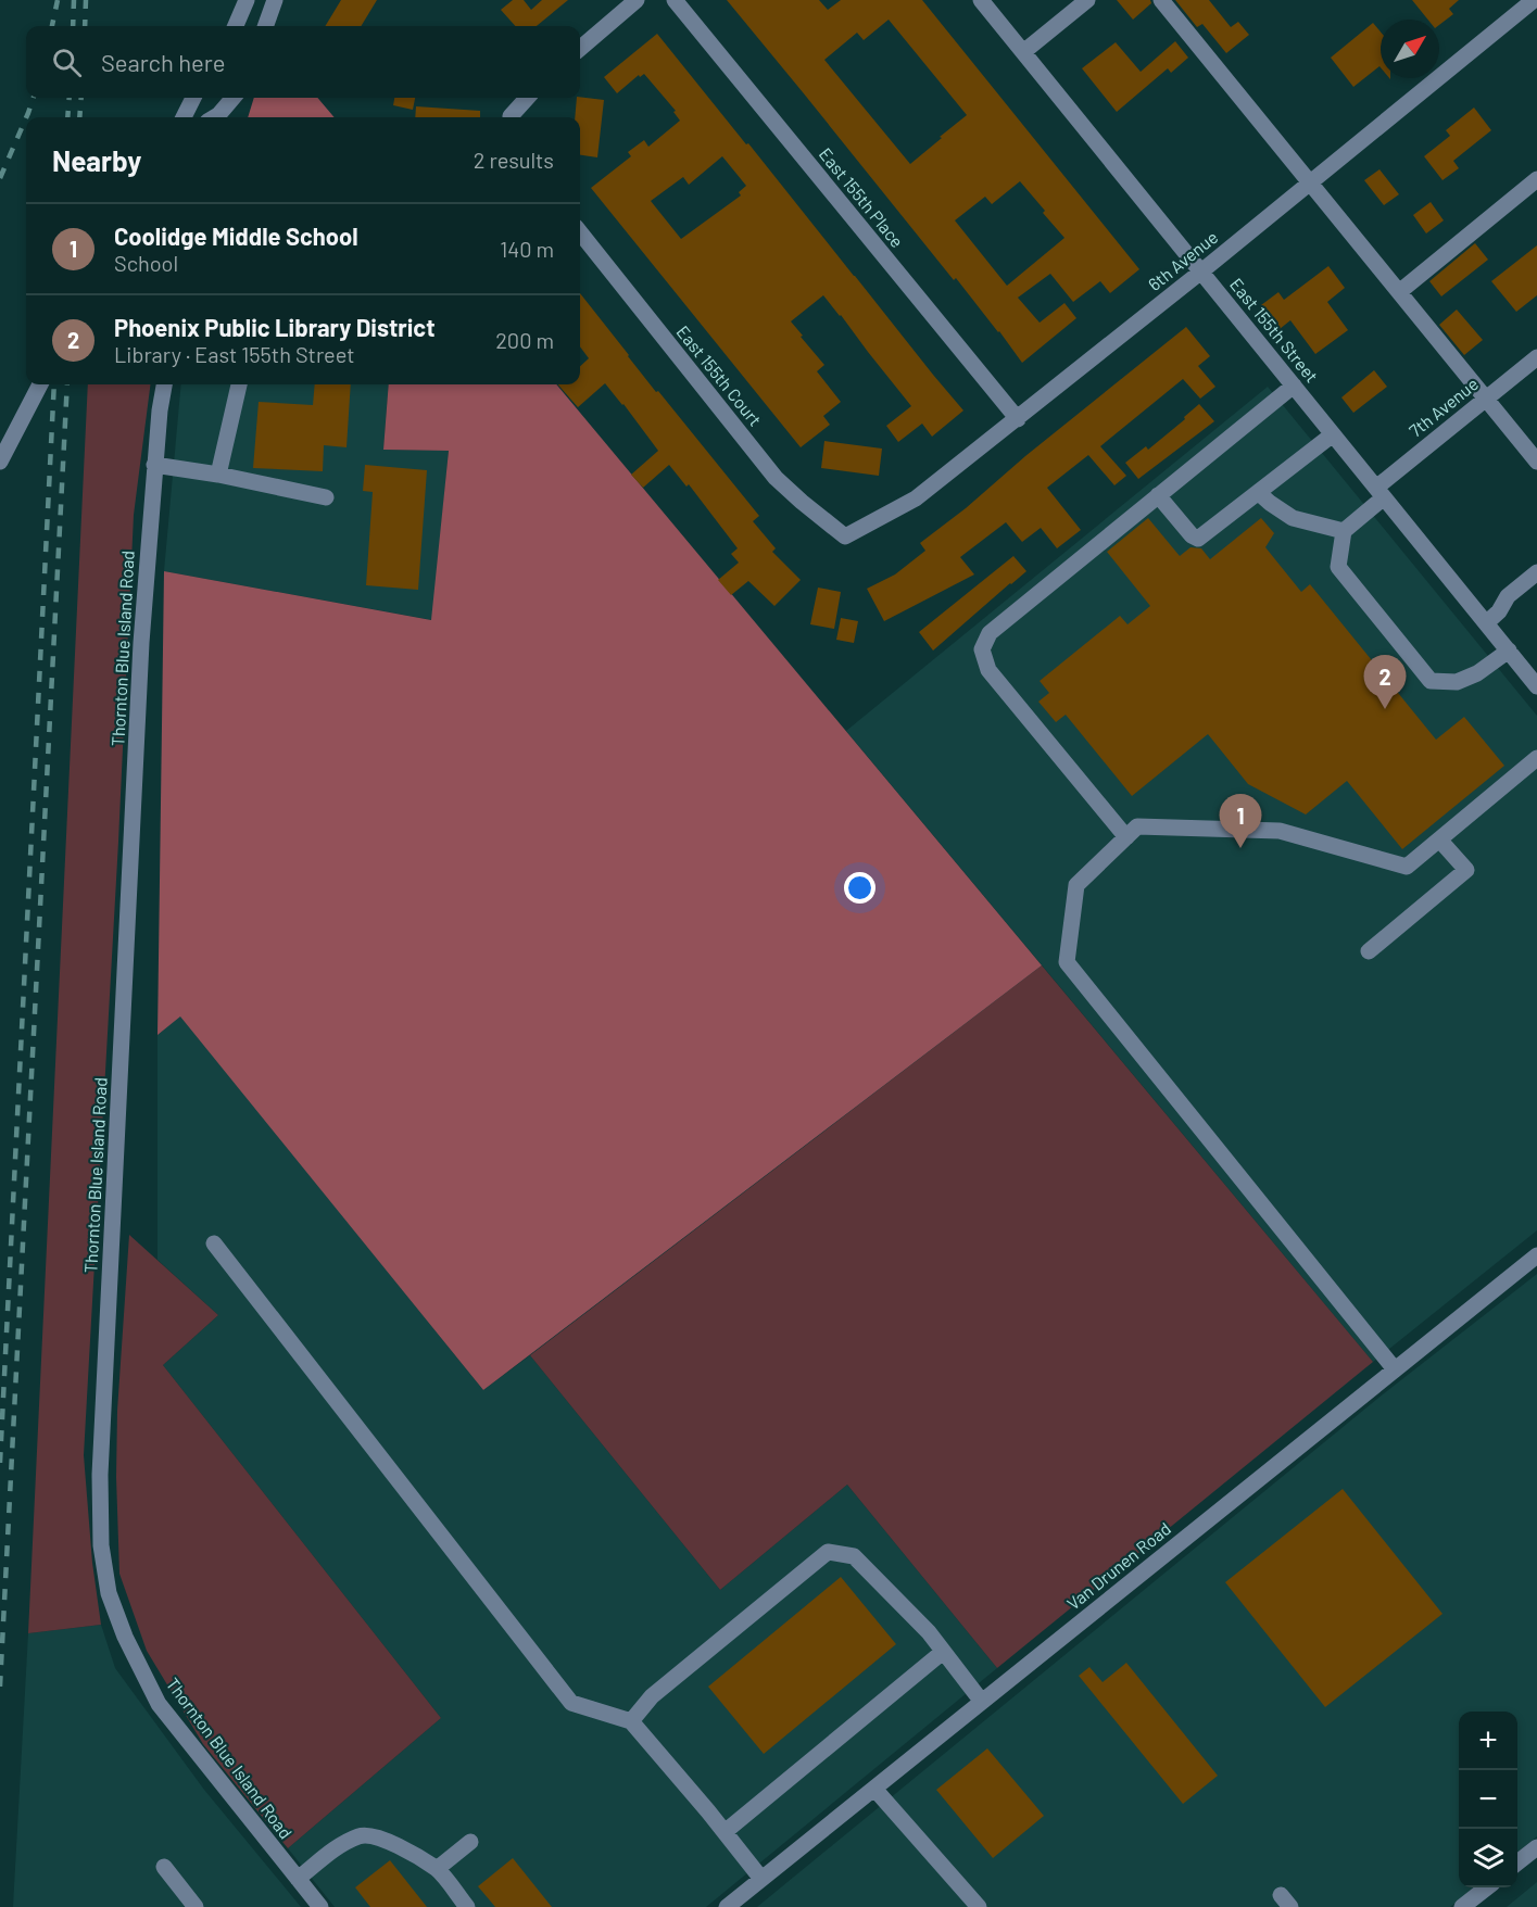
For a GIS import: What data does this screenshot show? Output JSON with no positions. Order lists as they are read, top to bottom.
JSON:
{
  "streets": {
    "street": [
      "East 155th Place",
      "6th Avenue",
      "East 155th Street",
      "East 155th Court",
      "7th Avenue",
      "Thornton Blue Island Road",
      "Van Drunen Road"
    ]
  },
  "crossings": [
    ["East 155th Place", "6th Avenue"],
    ["6th Avenue", "East 155th Street"],
    ["6th Avenue", "East 155th Court"],
    ["East 155th Street", "7th Avenue"]
  ],
  "north": "top right",
  "page": {
    "search": "Search here",
    "heading": ["Nearby", "2 results"],
    "list": [
      {
        "mark": "1",
        "name": "Coolidge Middle School",
        "note": "School",
        "value": "140 m"
      },
      {
        "mark": "2",
        "name": "Phoenix Public Library District",
        "note": "Library · East 155th Street",
        "value": "200 m"
      }
    ],
    "pins": ["2", "1"],
    "map_buttons": ["+", "−"]
  }
}
